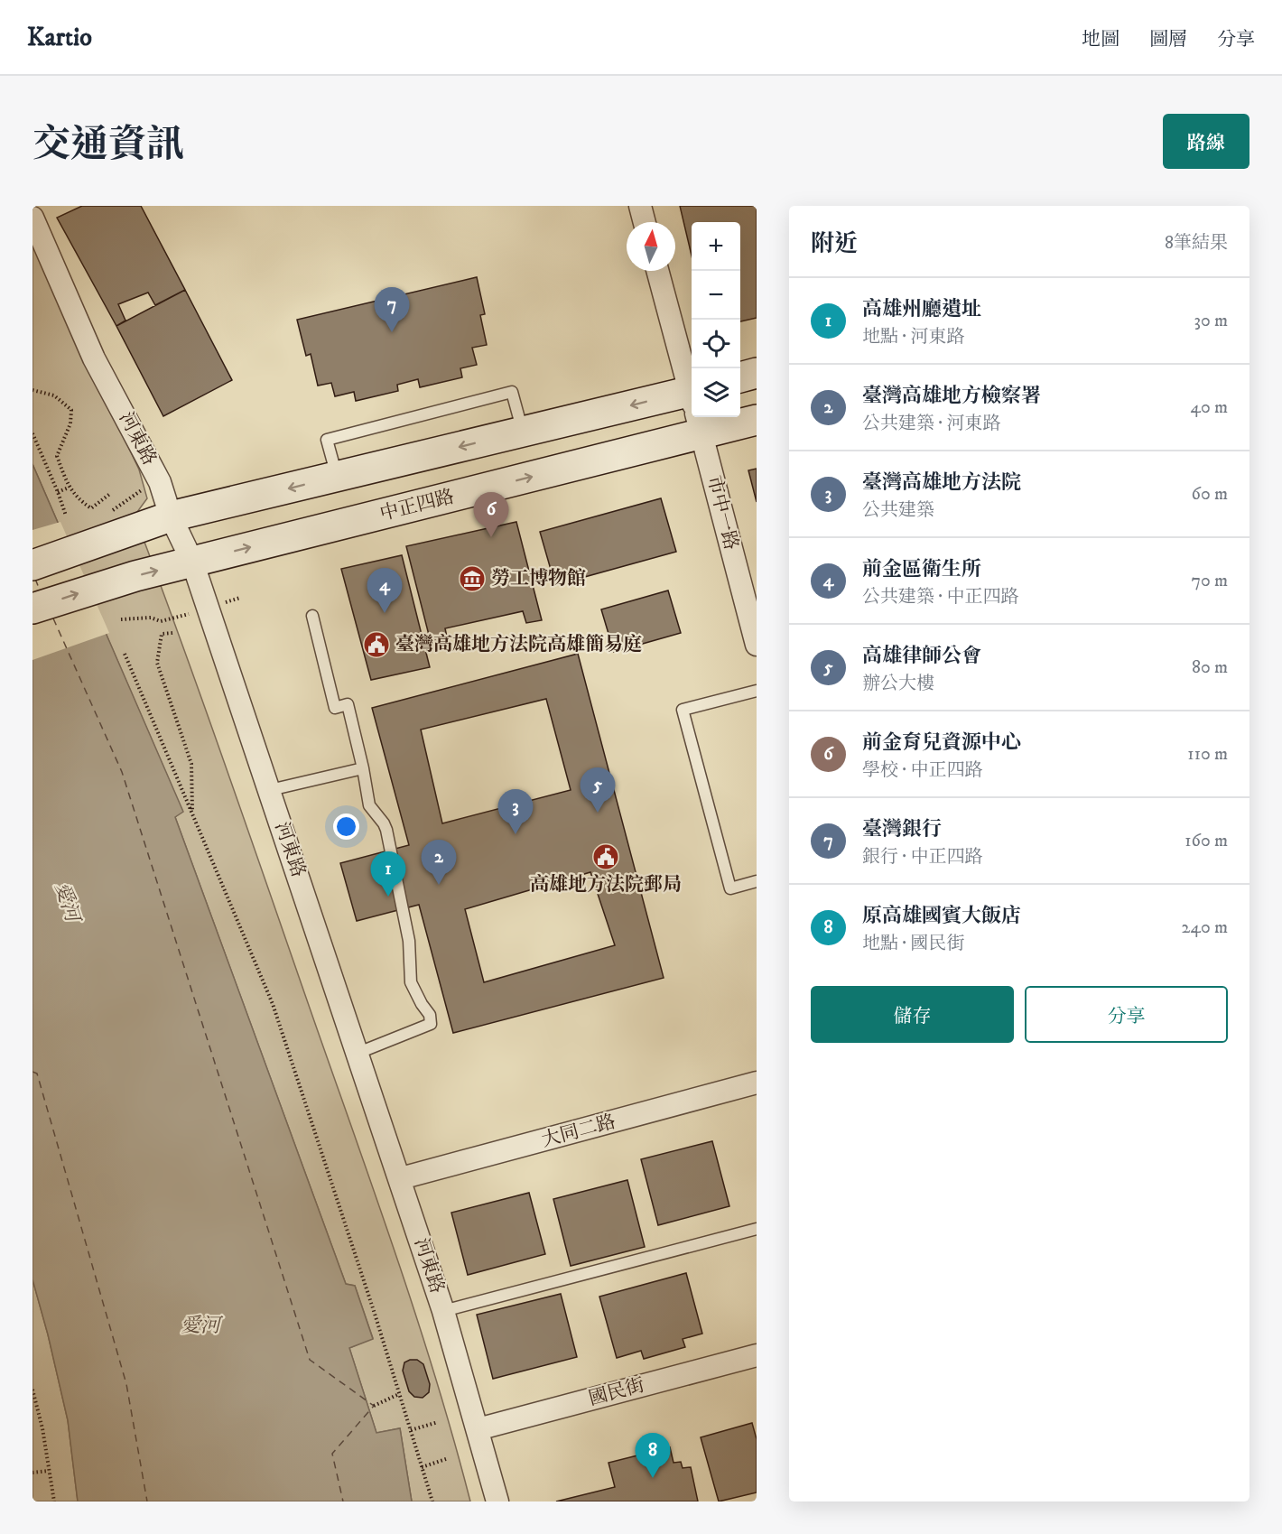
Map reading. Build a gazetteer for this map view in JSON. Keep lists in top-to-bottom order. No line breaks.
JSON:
{"streets":{"street":["河東路","中正四路","市中一路","大同二路","國民街"]},"crossings":[["河東路","中正四路"],["河東路","大同二路"],["河東路","國民街"]],"water":["愛河"],"places":{"museum":["勞工博物館"],"public building":["臺灣高雄地方法院高雄簡易庭","高雄地方法院郵局"]},"north":"top","page":{"header":"Kartio","nav":["地圖","圖層","分享"],"title":"交通資訊","buttons":["路線",["儲存","分享"]],"heading":["附近","8筆結果"],"map_buttons":["+","−"],"list":[{"mark":"1","name":"高雄州廳遺址","note":"地點 · 河東路","value":"30 m"},{"mark":"2","name":"臺灣高雄地方檢察署","note":"公共建築 · 河東路","value":"40 m"},{"mark":"3","name":"臺灣高雄地方法院","note":"公共建築","value":"60 m"},{"mark":"4","name":"前金區衛生所","note":"公共建築 · 中正四路","value":"70 m"},{"mark":"5","name":"高雄律師公會","note":"辦公大樓","value":"80 m"},{"mark":"6","name":"前金育兒資源中心","note":"學校 · 中正四路","value":"110 m"},{"mark":"7","name":"臺灣銀行","note":"銀行 · 中正四路","value":"160 m"},{"mark":"8","name":"原高雄國賓大飯店","note":"地點 · 國民街","value":"240 m"}],"pins":["7","6","4","5","3","2","1","8"]}}
